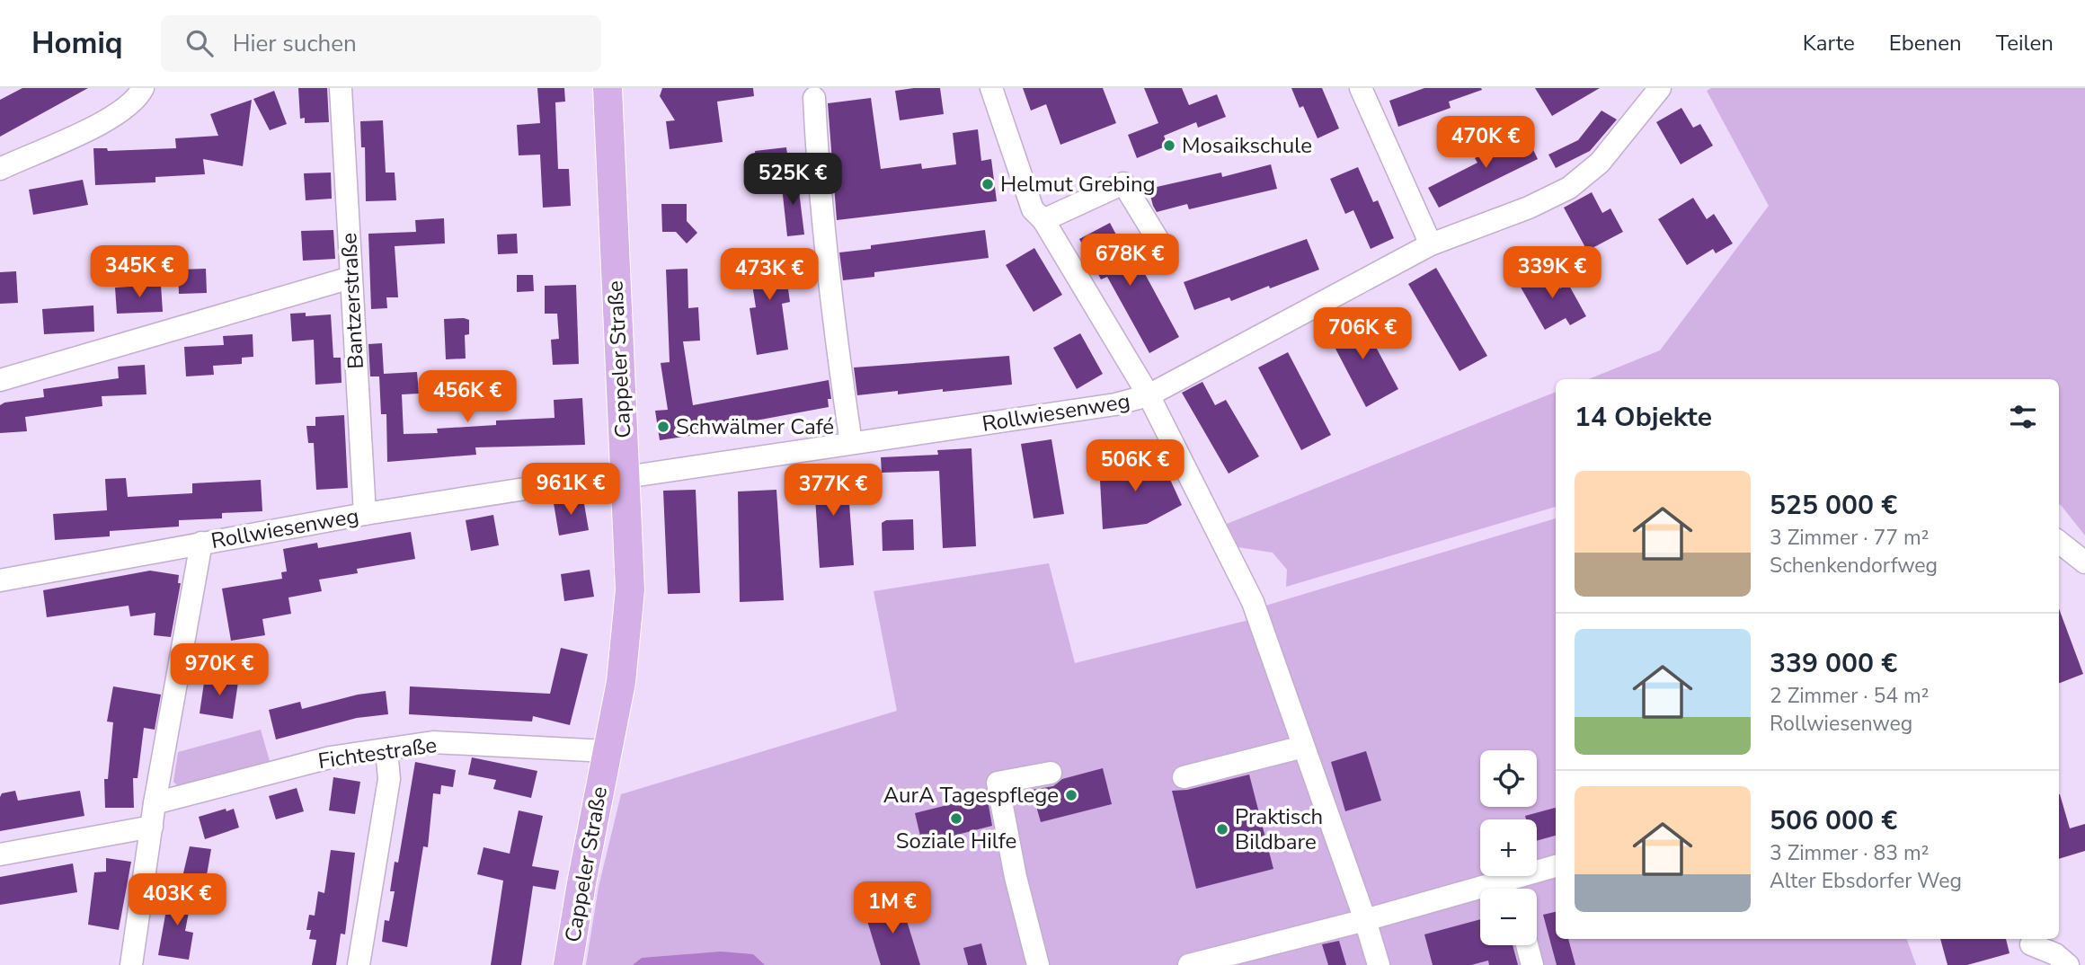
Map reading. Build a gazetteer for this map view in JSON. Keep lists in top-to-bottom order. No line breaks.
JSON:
{"streets":{"main road":["Cappeler Straße"],"street":["Bantzerstraße","Rollwiesenweg","Fichtestraße"]},"crossings":[["Bantzerstraße","Rollwiesenweg"],["Cappeler Straße","Rollwiesenweg"],["Cappeler Straße","Fichtestraße"]],"places":["Mosaikschule","Helmut Grebing","Schwälmer Café","AurA Tagespflege","Soziale Hilfe","Praktisch Bildbare"],"page":{"header":"Homiq","search":"Hier suchen","nav":["Karte","Ebenen","Teilen"],"price":["470K €","525K €","678K €","345K €","339K €","473K €","706K €","456K €","506K €","961K €","377K €","970K €","403K €","1M €"],"heading":"14 Objekte","list":[{"name":"525 000 €","note":"3 Zimmer · 77 m² · Schenkendorfweg"},{"name":"339 000 €","note":"2 Zimmer · 54 m² · Rollwiesenweg"},{"name":"506 000 €","note":"3 Zimmer · 83 m² · Alter Ebsdorfer Weg"}],"map_buttons":["+","−"]}}
